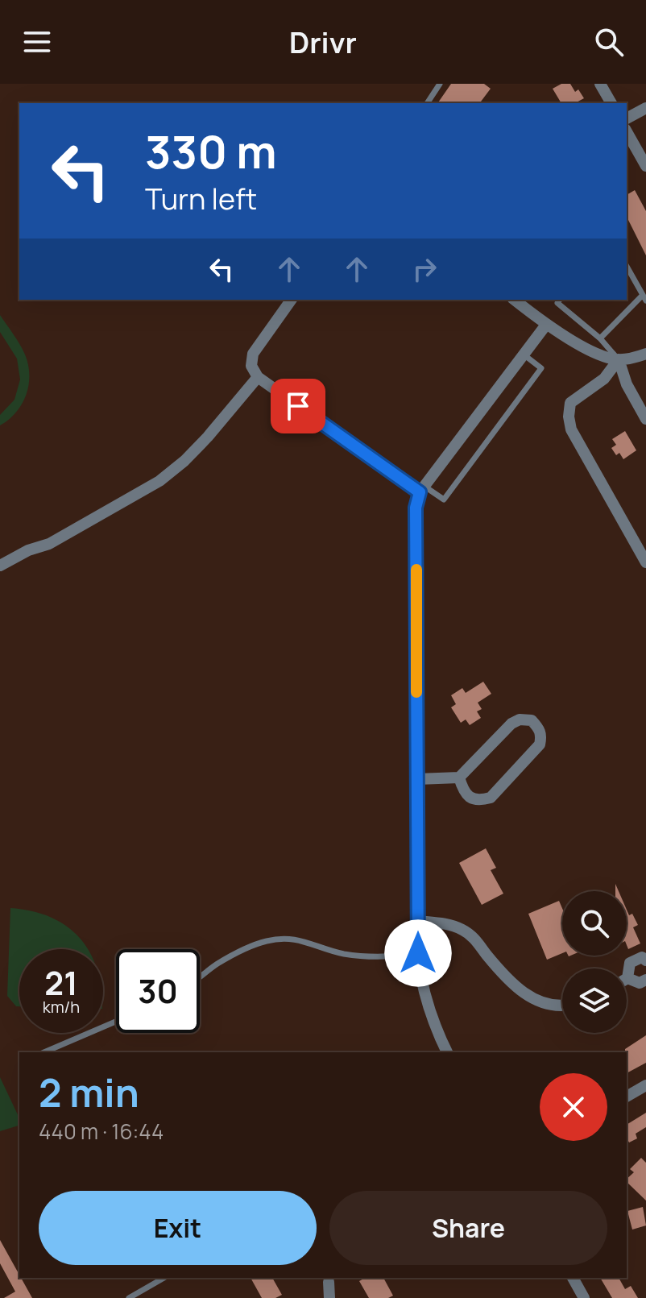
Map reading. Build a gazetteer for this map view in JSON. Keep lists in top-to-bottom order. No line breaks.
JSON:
{"page":{"header":"Drivr","turn":["330 m","Turn left"],"speed":"21 km/h","limit":"30","heading":["2 min","440 m · 16:44"],"buttons":["Exit","Share"]}}
